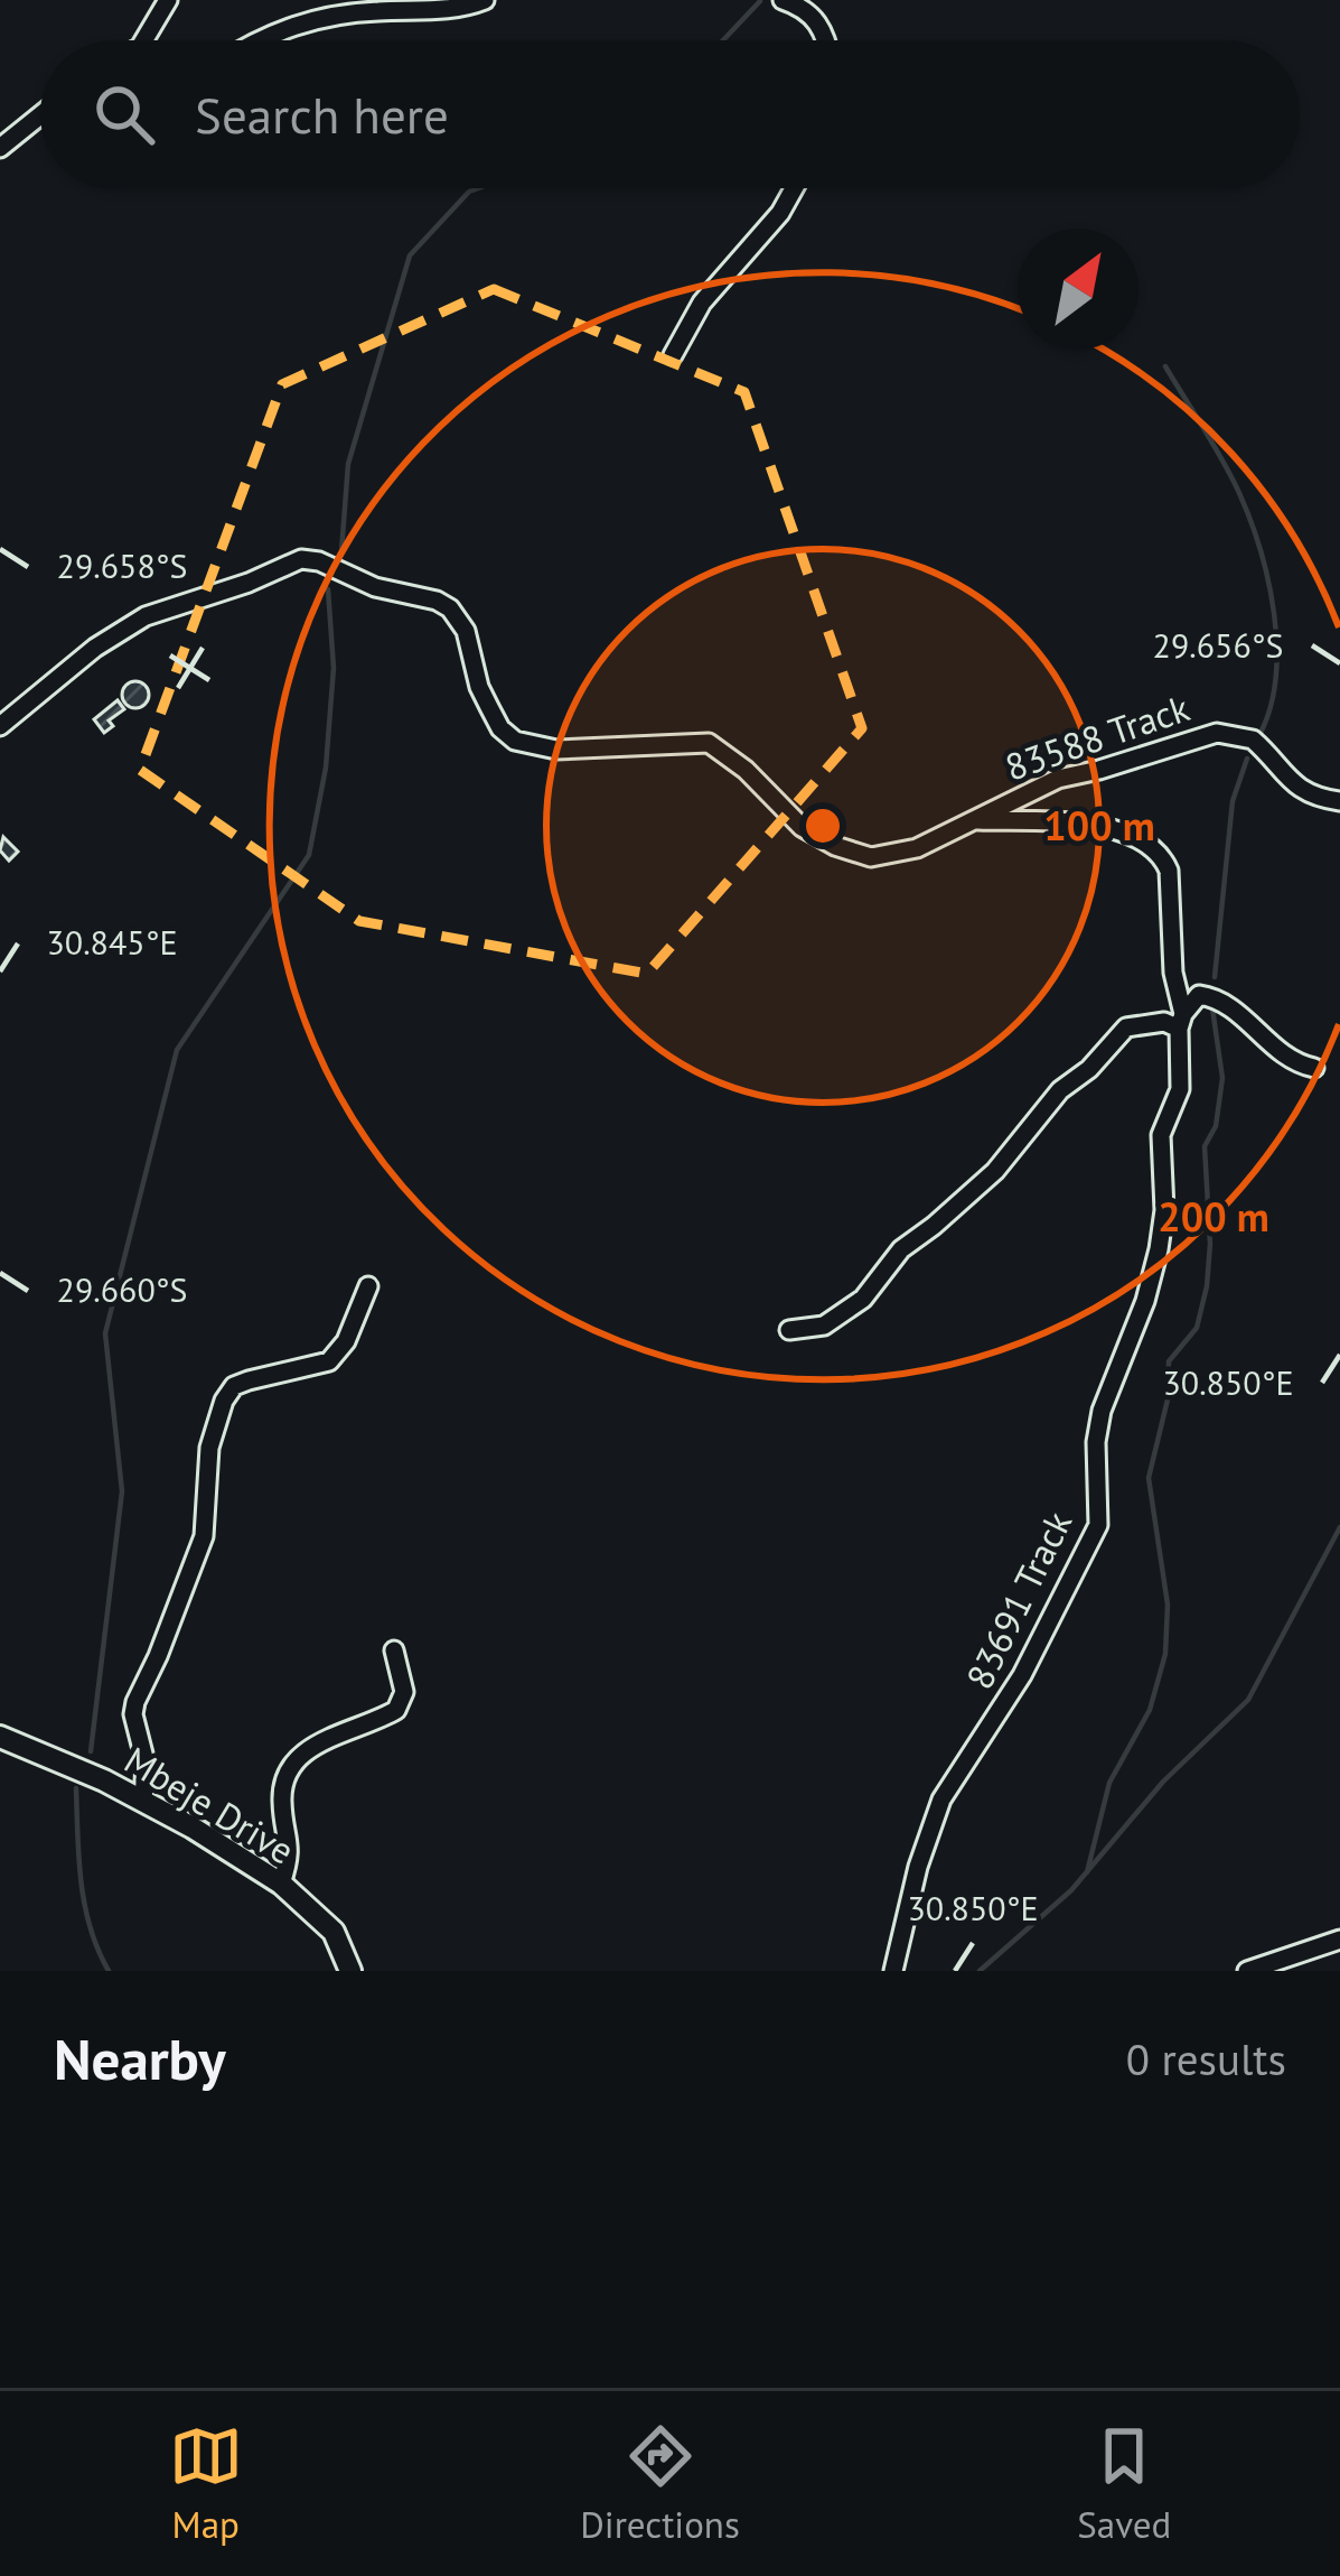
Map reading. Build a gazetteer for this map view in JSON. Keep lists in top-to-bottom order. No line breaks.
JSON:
{"streets":{"street":["83588 Track","83691 Track","Mbeje Drive"]},"crossings":[["83588 Track","83691 Track"]],"north":"top right","page":{"search":"Search here","heading":["Nearby","0 results"],"nav":["Map","Directions","Saved"]},"coordinates":["29.658°S","29.656°S","30.845°E","29.660°S","30.850°E"],"rings":["100 m","200 m"]}
